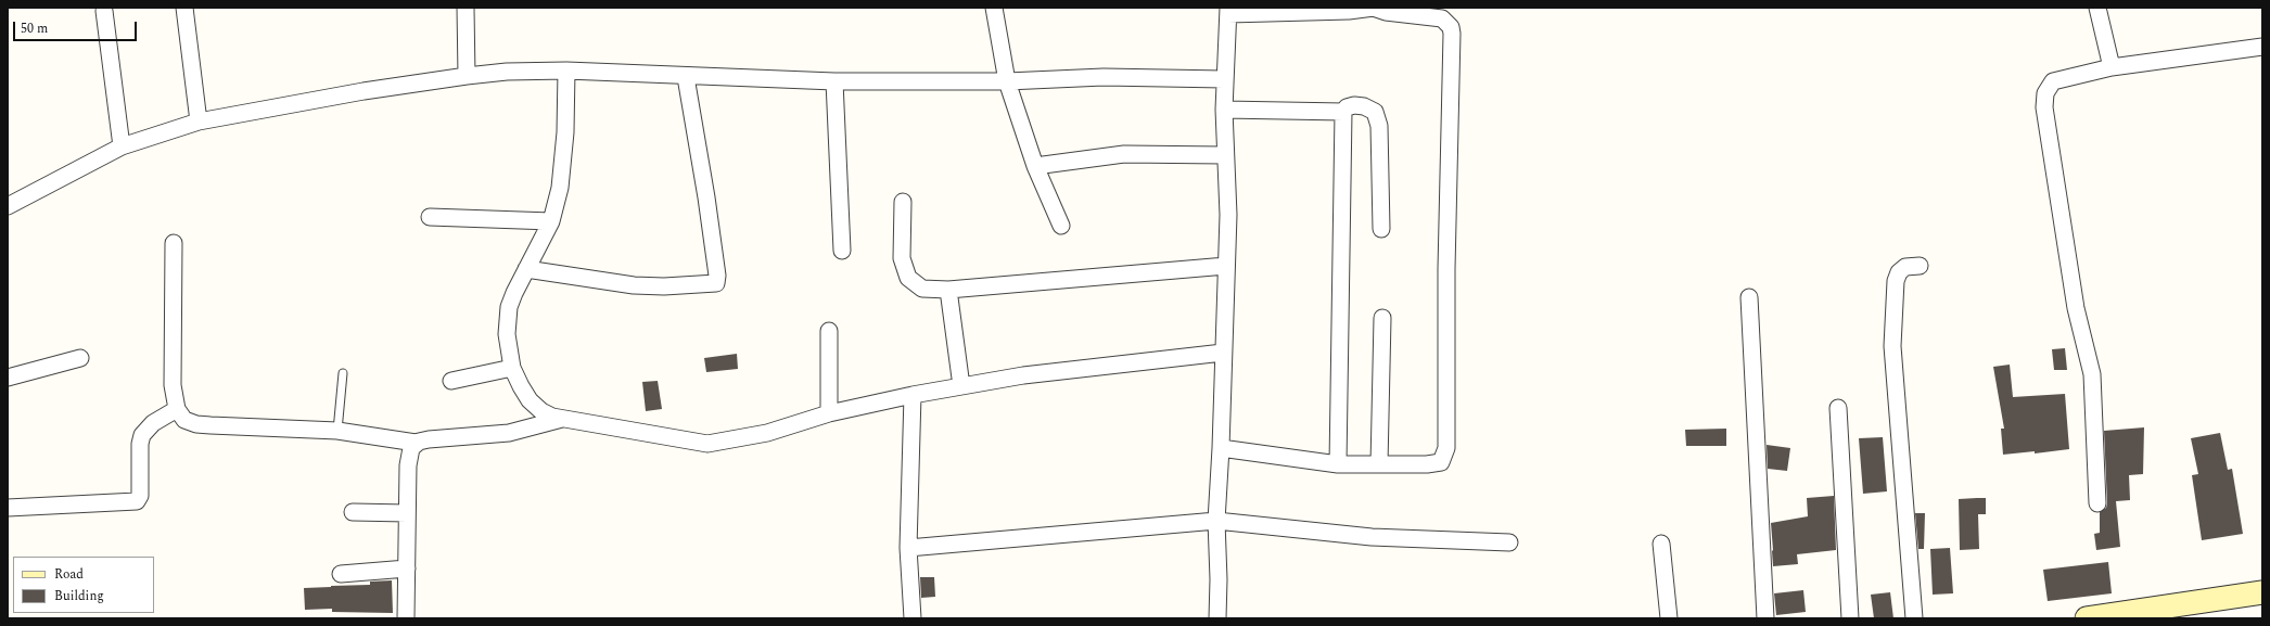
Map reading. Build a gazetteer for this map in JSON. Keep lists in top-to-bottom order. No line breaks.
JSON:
{"legend":["Road","Building"],"scale_bar":"50 m"}
